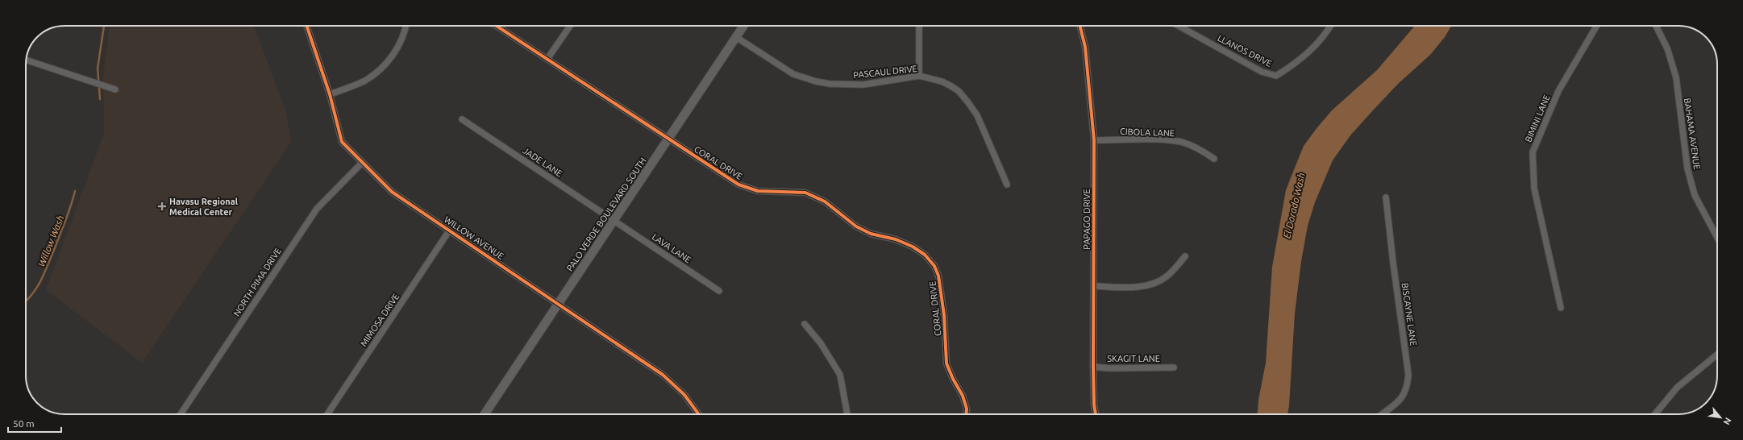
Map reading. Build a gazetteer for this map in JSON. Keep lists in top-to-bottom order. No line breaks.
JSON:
{"streets":{"main road":["PALO VERDE BOULEVARD SOUTH"],"street":["LLANOS DRIVE","PASCAUL DRIVE","BIMINI LANE","CIBOLA LANE","BAHAMA AVENUE","JADE LANE","CORAL DRIVE","PAPAGO DRIVE","WILLOW AVENUE","LAVA LANE","NORTH PIMA DRIVE","BISCAYNE LANE","MIMOSA DRIVE","SKAGIT LANE"]},"crossings":[["PASCAUL DRIVE","PALO VERDE BOULEVARD SOUTH"],["CIBOLA LANE","PAPAGO DRIVE"],["JADE LANE","PALO VERDE BOULEVARD SOUTH"],["JADE LANE","LAVA LANE"],["CORAL DRIVE","PALO VERDE BOULEVARD SOUTH"],["PALO VERDE BOULEVARD SOUTH","WILLOW AVENUE"],["PALO VERDE BOULEVARD SOUTH","LAVA LANE"],["PAPAGO DRIVE","SKAGIT LANE"],["WILLOW AVENUE","NORTH PIMA DRIVE"],["WILLOW AVENUE","MIMOSA DRIVE"]],"water":["El Dorado Wash","Willow Wash"],"places":{"health":["Havasu Regional Medical Center"]},"scale_bar":"50 m","north":"bottom right"}
